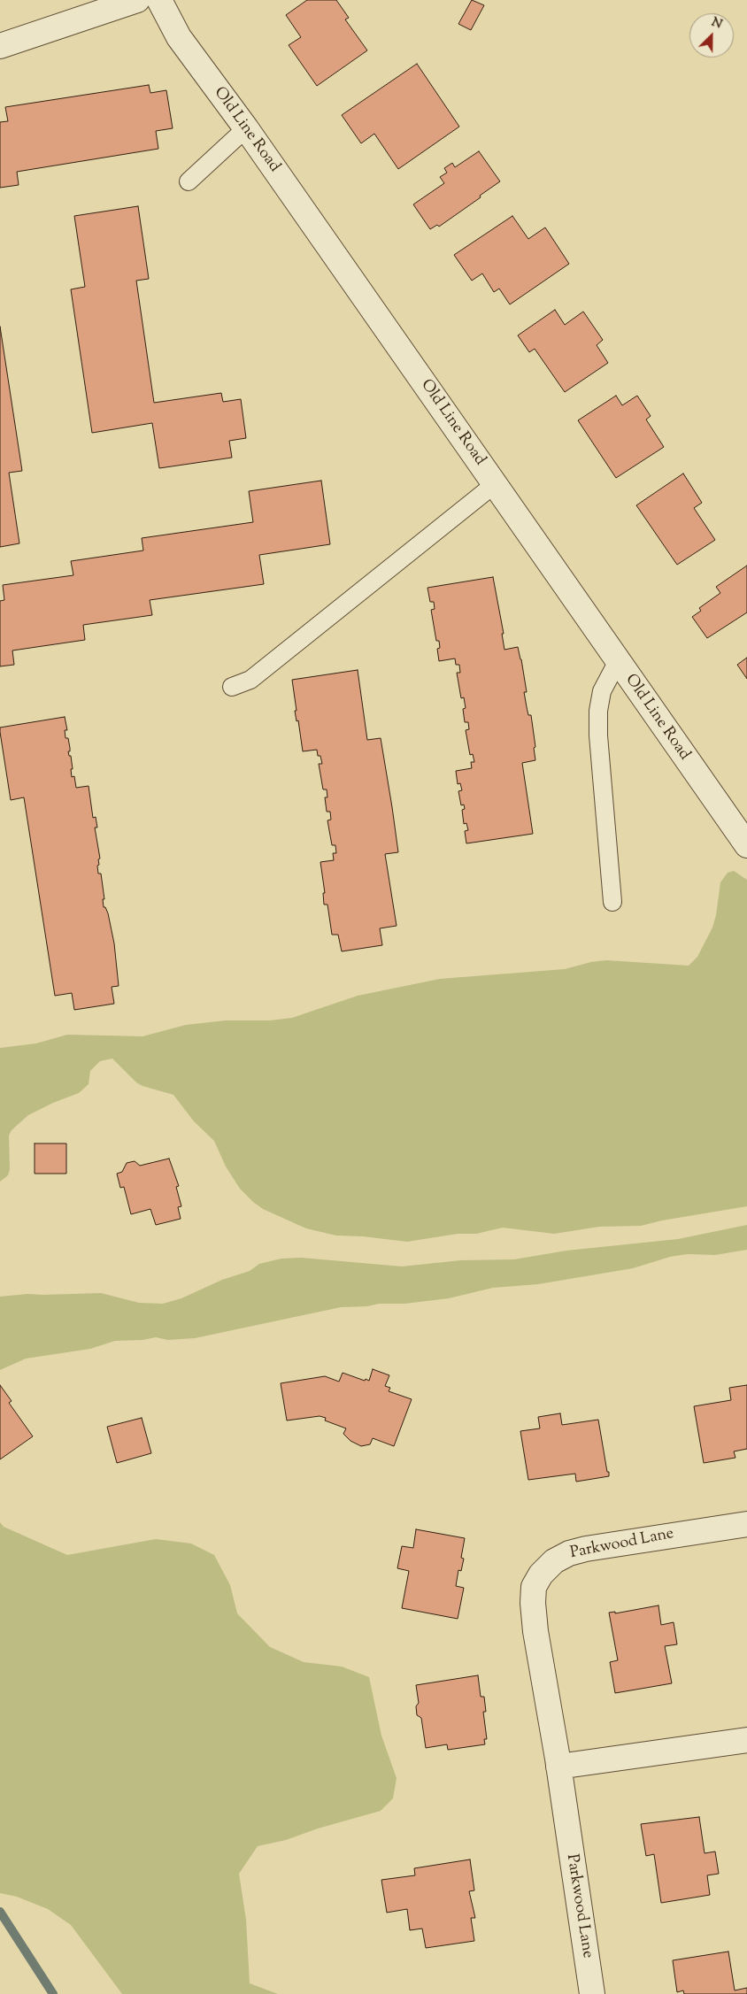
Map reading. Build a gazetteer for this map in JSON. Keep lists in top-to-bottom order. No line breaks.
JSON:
{"streets":{"street":["Old Line Road","Parkwood Lane"]},"north":"top right"}
